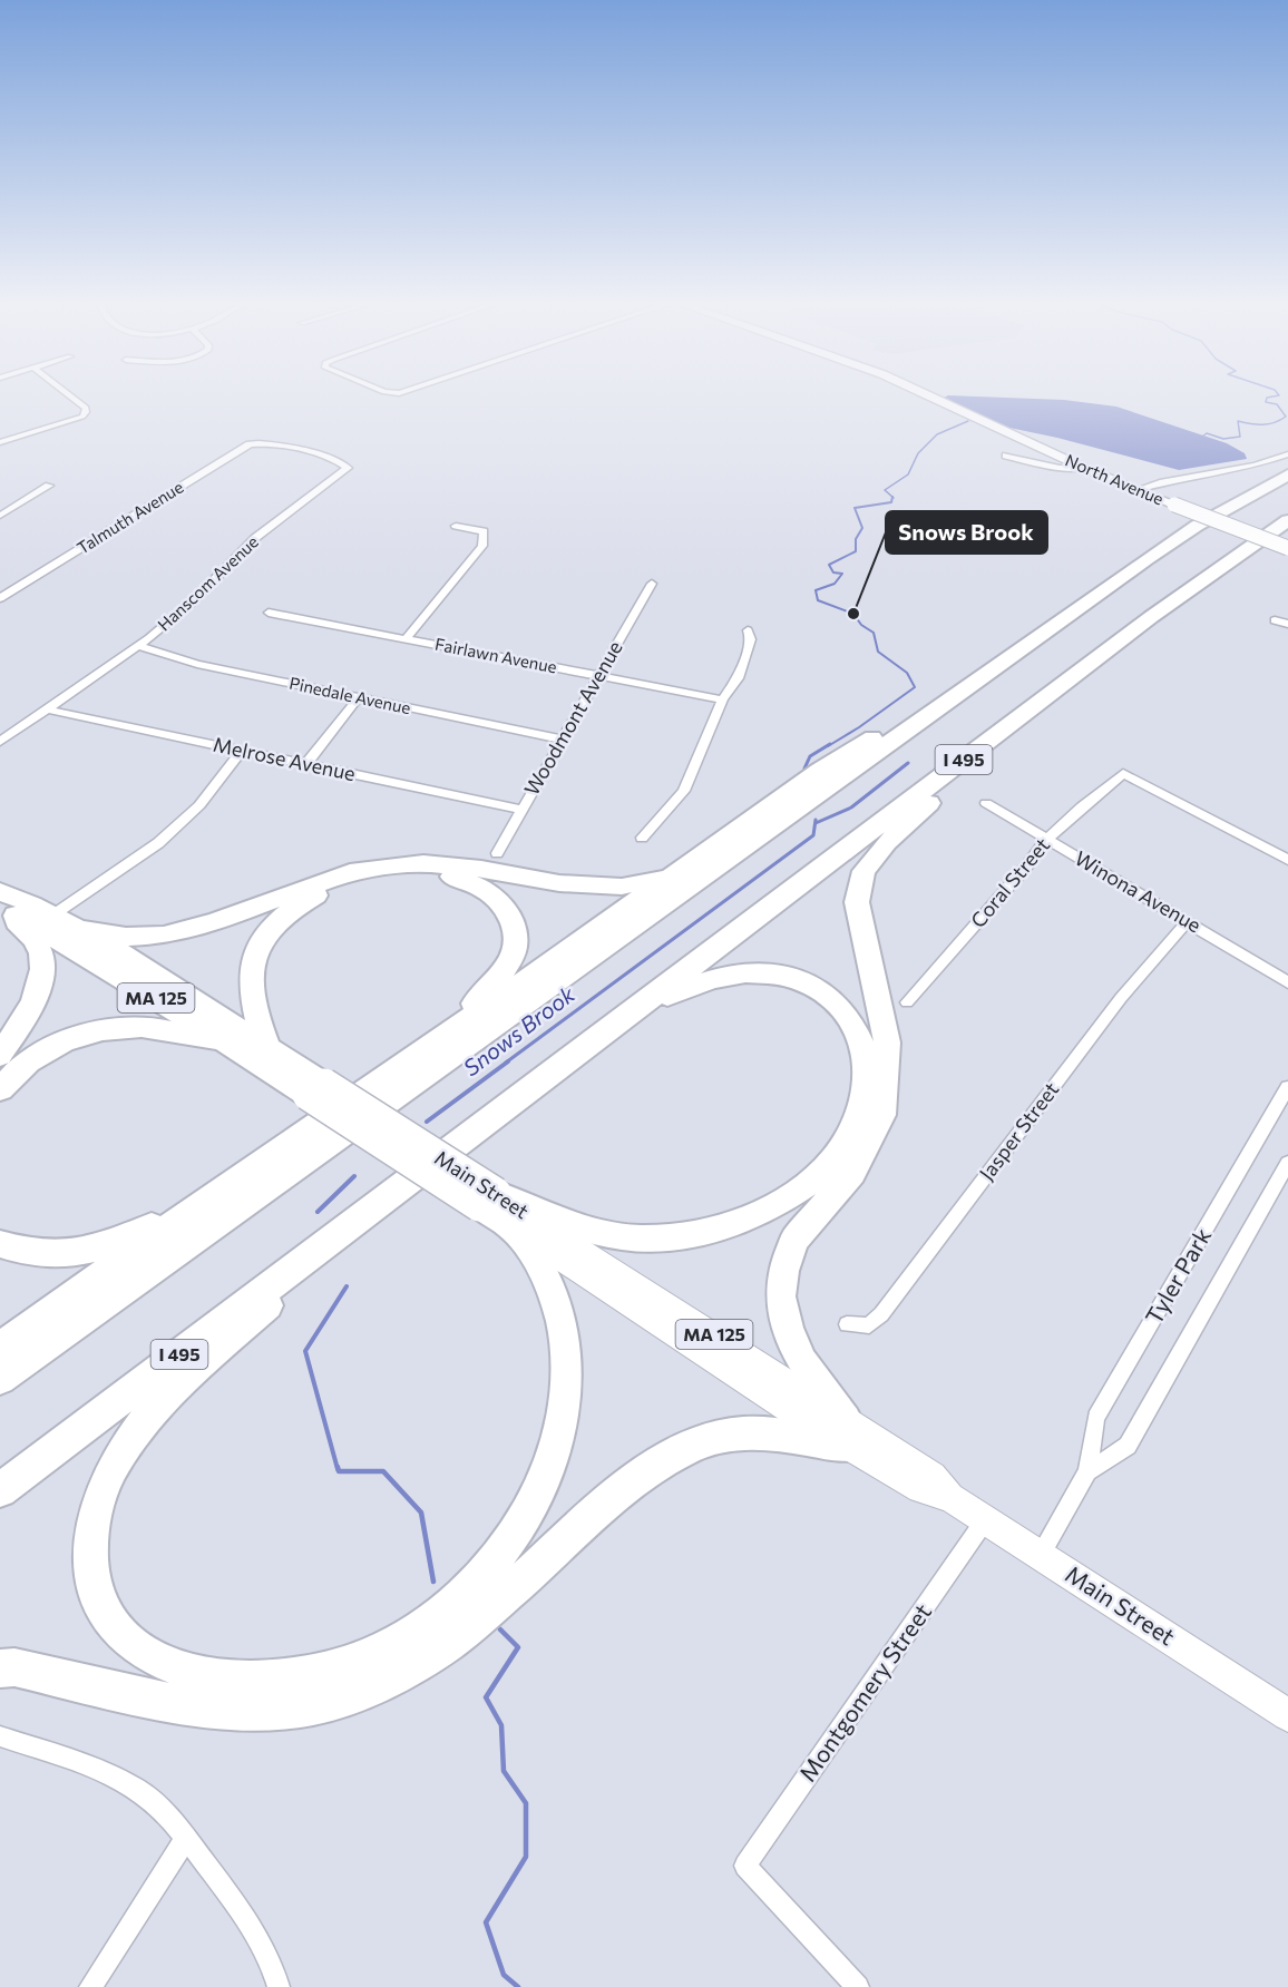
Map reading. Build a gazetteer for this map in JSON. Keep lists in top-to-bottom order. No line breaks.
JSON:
{"streets":{"highway":["I 495","MA 125","Main Street"],"main road":["North Avenue"],"street":["Talmuth Avenue","Hanscom Avenue","Fairlawn Avenue","Pinedale Avenue","Woodmont Avenue","Melrose Avenue","Coral Street","Winona Avenue","Jasper Street","Tyler Park","Montgomery Street"]},"crossings":[["Talmuth Avenue","Hanscom Avenue"],["Hanscom Avenue","Pinedale Avenue"],["Hanscom Avenue","Melrose Avenue"],["Fairlawn Avenue","Woodmont Avenue"],["Pinedale Avenue","Woodmont Avenue"],["Woodmont Avenue","Melrose Avenue"],["Coral Street","Winona Avenue"],["Winona Avenue","Jasper Street"],["Main Street","Tyler Park"],["Main Street","Montgomery Street"]],"water":["Snows Brook"],"places":["Snows Brook"]}
